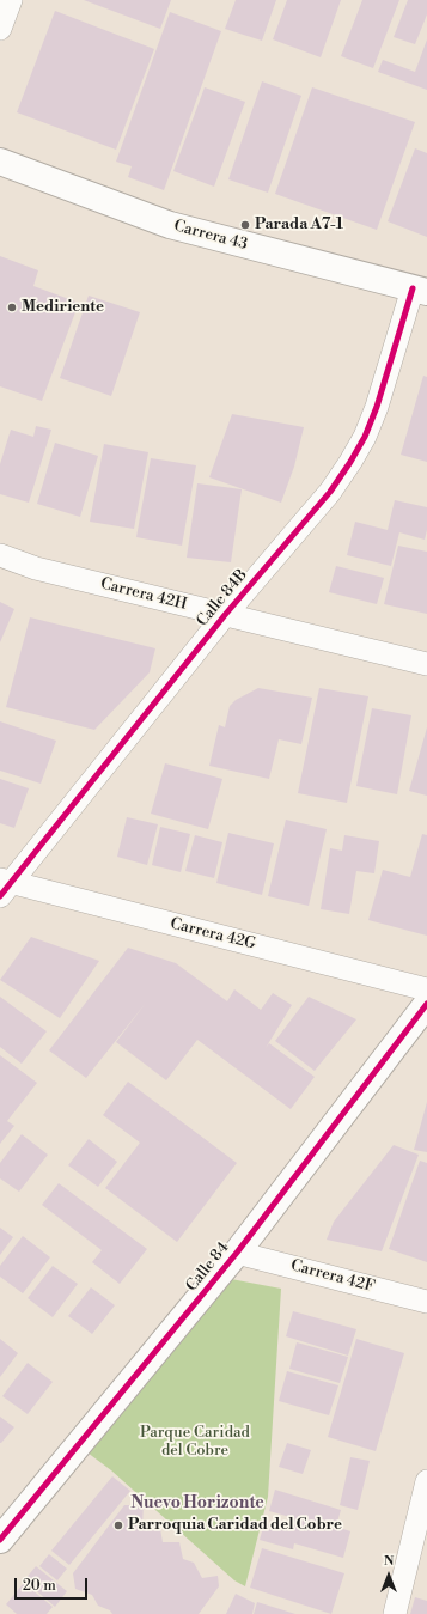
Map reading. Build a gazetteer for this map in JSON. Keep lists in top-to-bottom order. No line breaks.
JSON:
{"streets":{"street":["Carrera 43","Carrera 42H","Calle 84B","Carrera 42G","Calle 84","Carrera 42F"]},"crossings":[["Carrera 43","Calle 84B"],["Carrera 42H","Calle 84B"],["Calle 84B","Carrera 42G"],["Calle 84","Carrera 42F"]],"districts":["Nuevo Horizonte"],"parks":["Parque Caridad del Cobre"],"places":["Parada A7-1","Mediriente","Parroquia Caridad del Cobre"],"scale_bar":"20 m","north":"top"}
